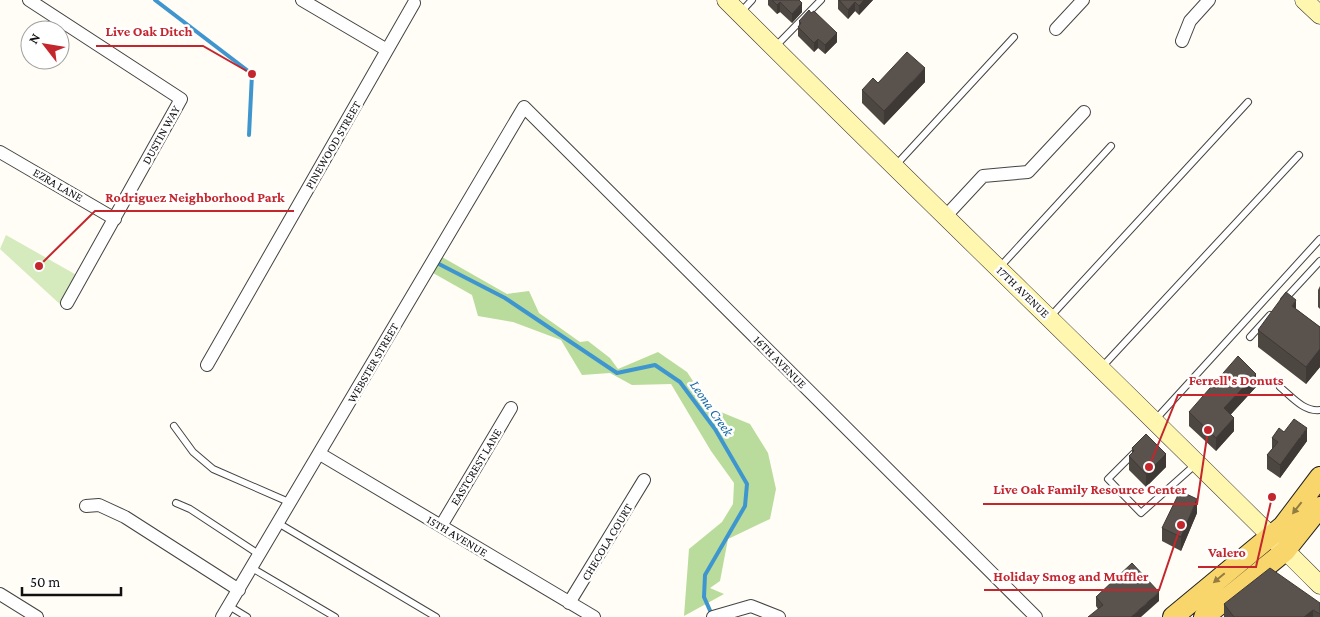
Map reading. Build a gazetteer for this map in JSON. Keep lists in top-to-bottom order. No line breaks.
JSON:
{"streets":{"main road":["17TH AVENUE"],"street":["DUSTIN WAY","PINEWOOD STREET","EZRA LANE","16TH AVENUE","WEBSTER STREET","EASTCREST LANE","15TH AVENUE","CHECOLA COURT"]},"crossings":[["DUSTIN WAY","EZRA LANE"],["16TH AVENUE","WEBSTER STREET"],["WEBSTER STREET","15TH AVENUE"],["EASTCREST LANE","15TH AVENUE"],["15TH AVENUE","CHECOLA COURT"]],"water":["Leona Creek"],"places":["Live Oak Ditch","Rodriguez Neighborhood Park","Live Oak Family Resource Center","Ferrell's Donuts","Valero","Holiday Smog and Muffler"],"scale_bar":"50 m","north":"top left"}
